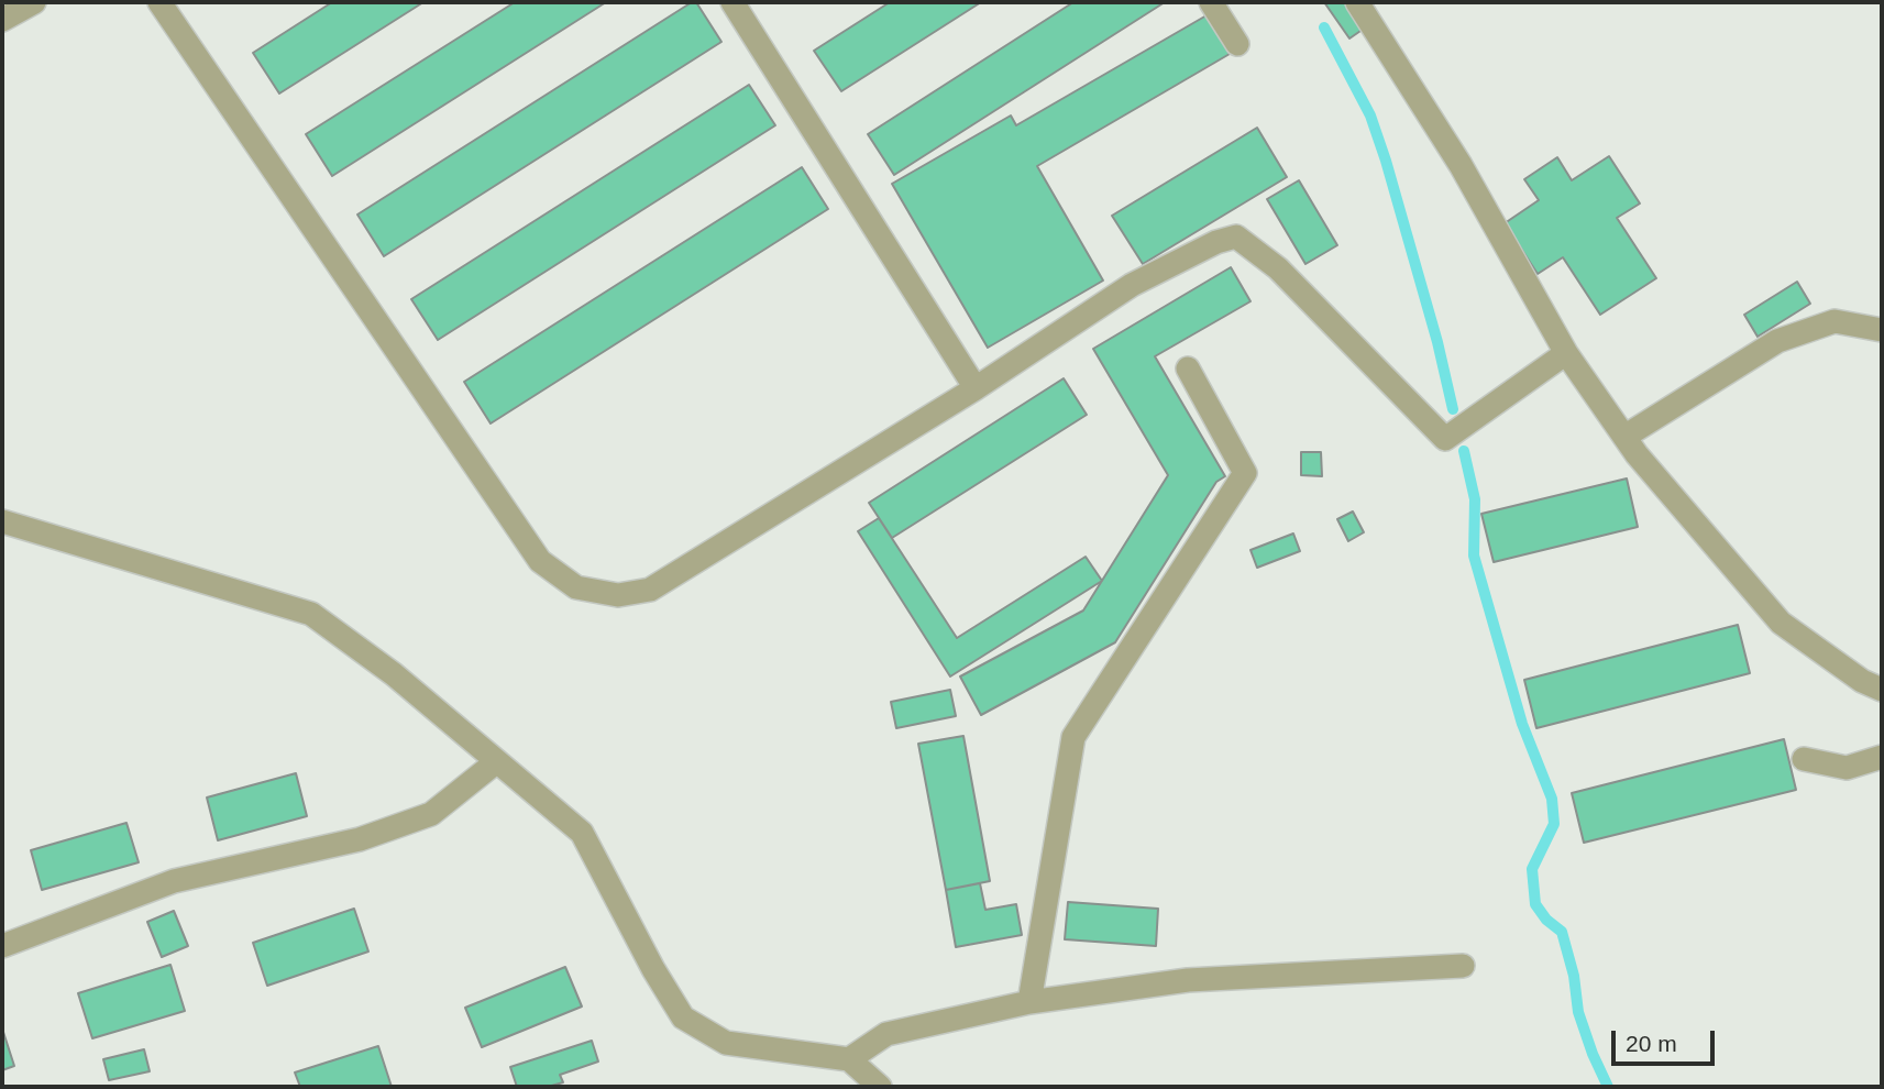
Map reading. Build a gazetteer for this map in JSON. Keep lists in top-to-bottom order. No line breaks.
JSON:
{"scale_bar":"20 m"}
